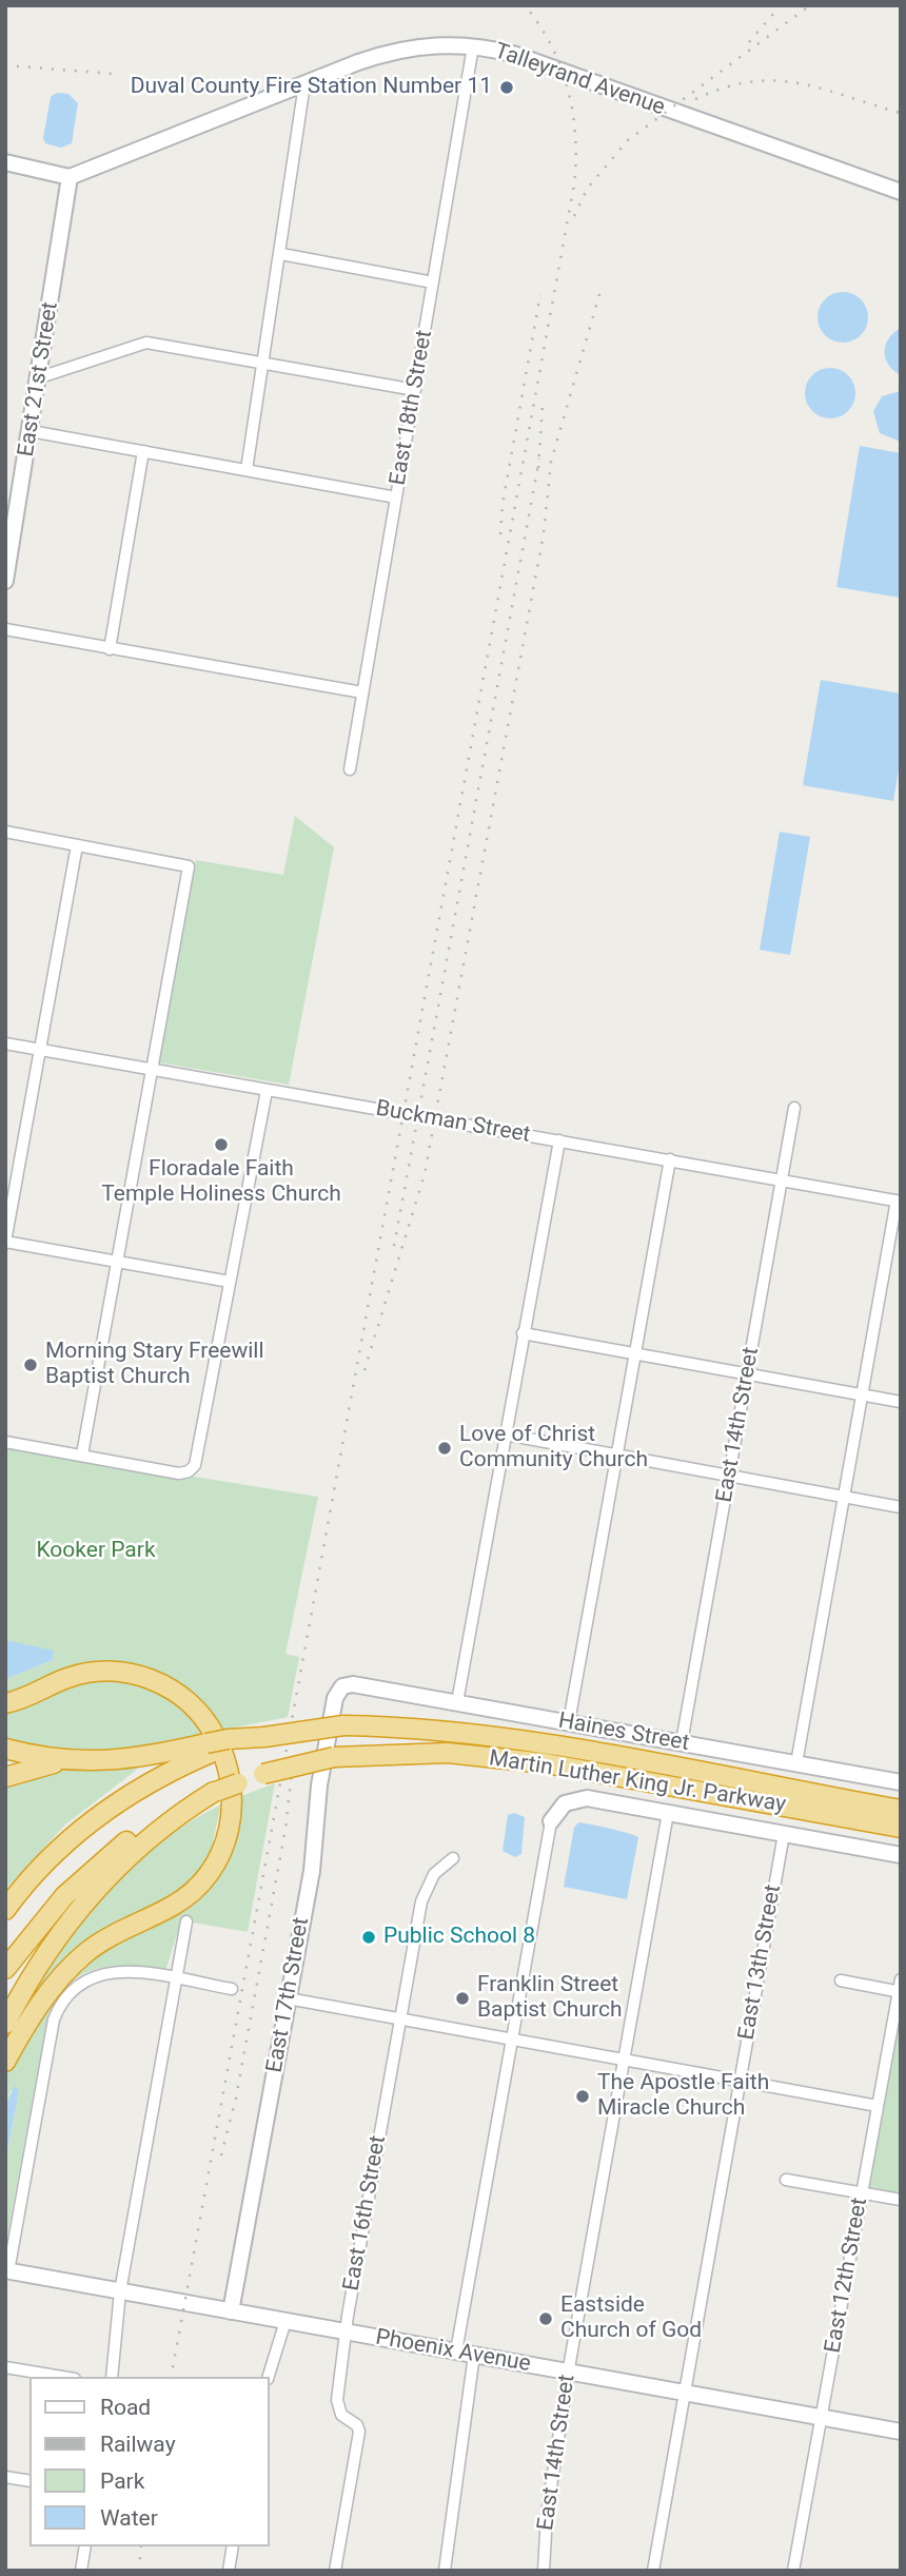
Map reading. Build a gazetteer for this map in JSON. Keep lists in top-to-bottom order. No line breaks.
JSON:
{"streets":{"highway":["Martin Luther King Jr. Parkway"],"street":["Talleyrand Avenue","East 21st Street","East 18th Street","Buckman Street","East 14th Street","Haines Street","East 13th Street","East 17th Street","East 16th Street","East 12th Street","Phoenix Avenue"]},"crossings":[["Talleyrand Avenue","East 21st Street"],["Talleyrand Avenue","East 18th Street"],["Buckman Street","East 14th Street"],["East 14th Street","Haines Street"],["East 14th Street","Phoenix Avenue"],["Haines Street","East 17th Street"],["East 13th Street","Phoenix Avenue"],["East 17th Street","Phoenix Avenue"],["East 16th Street","Phoenix Avenue"],["East 12th Street","Phoenix Avenue"]],"parks":["Kooker Park"],"places":["Duval County Fire Station Number 11","Floradale Faith Temple Holiness Church","Morning Stary Freewill Baptist Church","Love of Christ Community Church","Public School 8","Franklin Street Baptist Church","The Apostle Faith Miracle Church","Eastside Church of God"],"legend":["Road","Railway","Park","Water"]}
